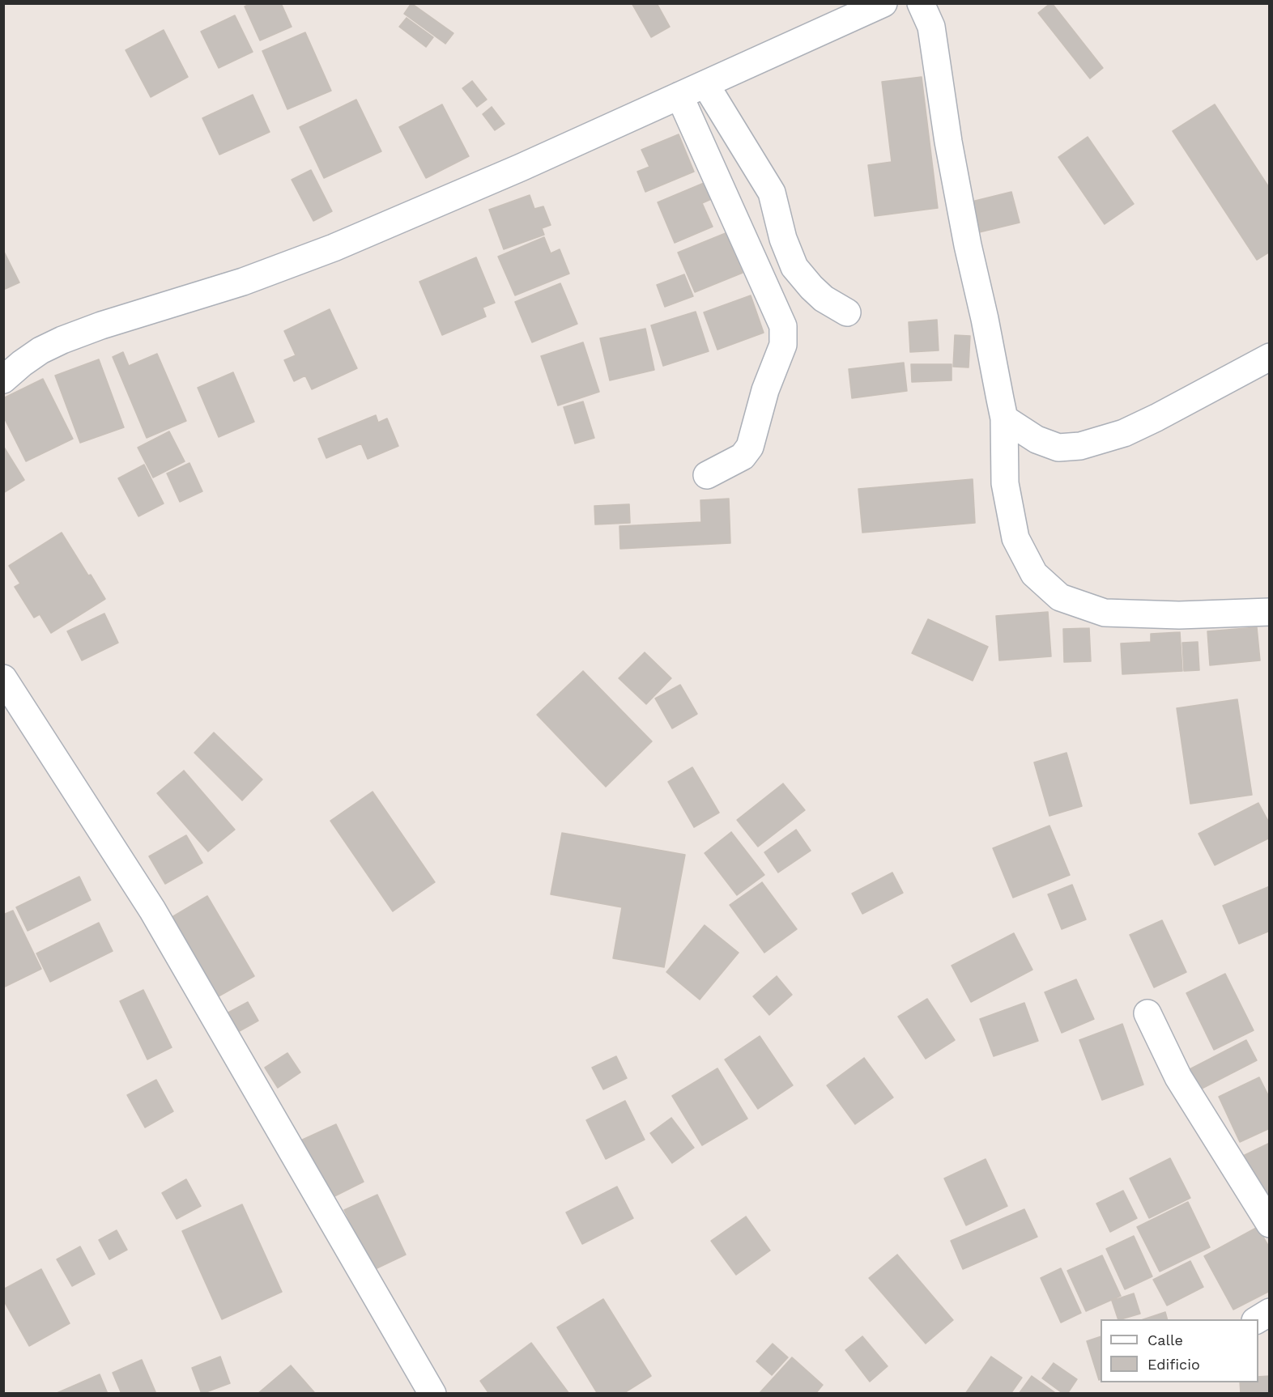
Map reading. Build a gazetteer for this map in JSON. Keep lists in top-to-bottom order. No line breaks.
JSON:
{"legend":["Calle","Edificio"]}
